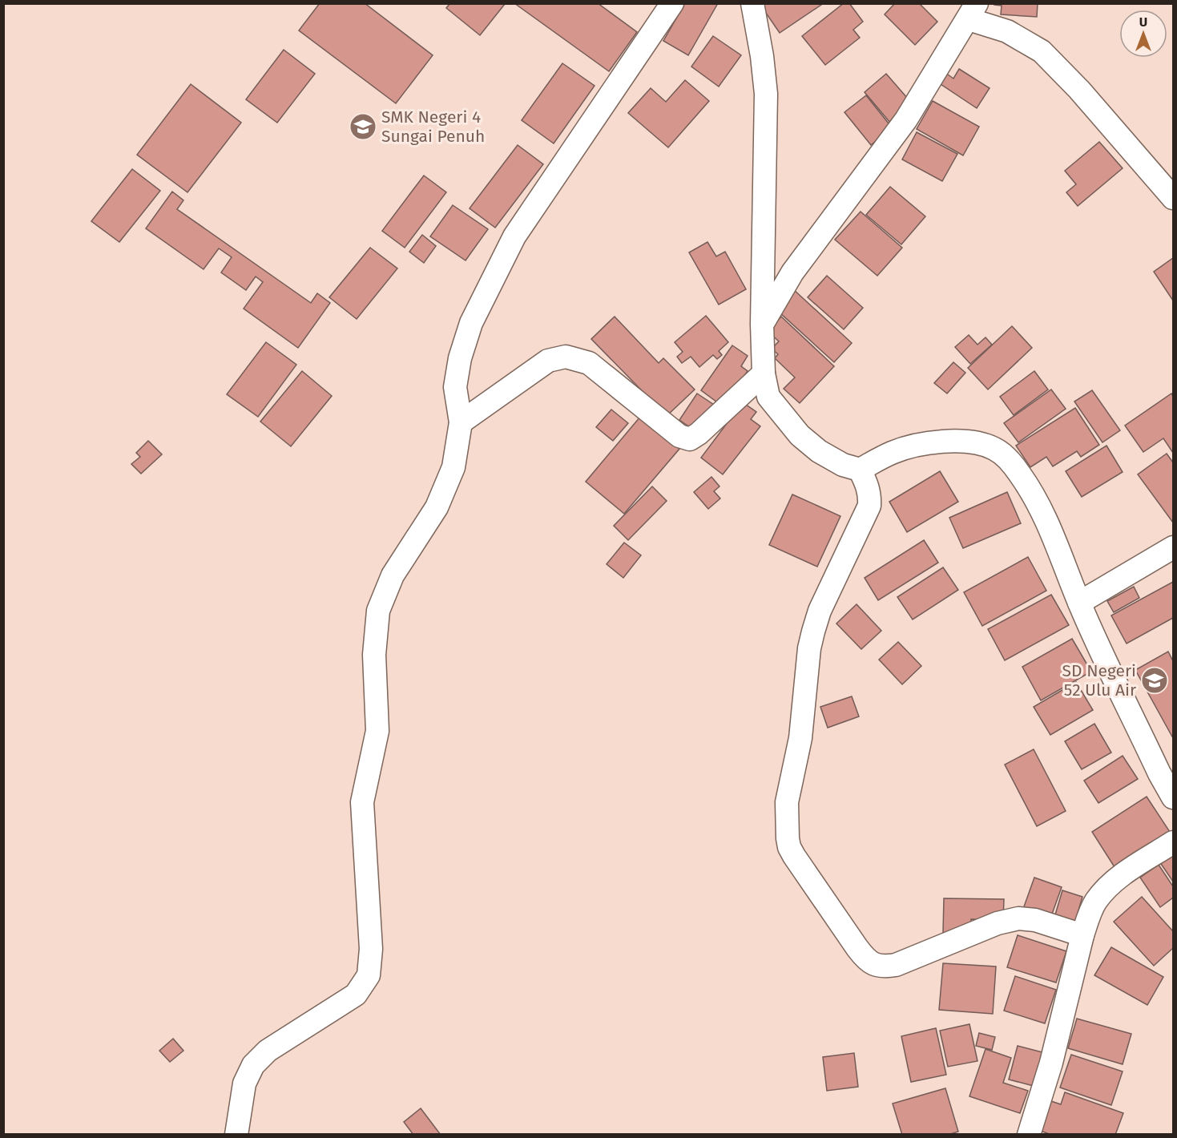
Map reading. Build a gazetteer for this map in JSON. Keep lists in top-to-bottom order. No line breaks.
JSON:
{"places":{"school or university":["SMK Negeri 4 Sungai Penuh","SD Negeri 52 Ulu Air"]},"north":"top"}
